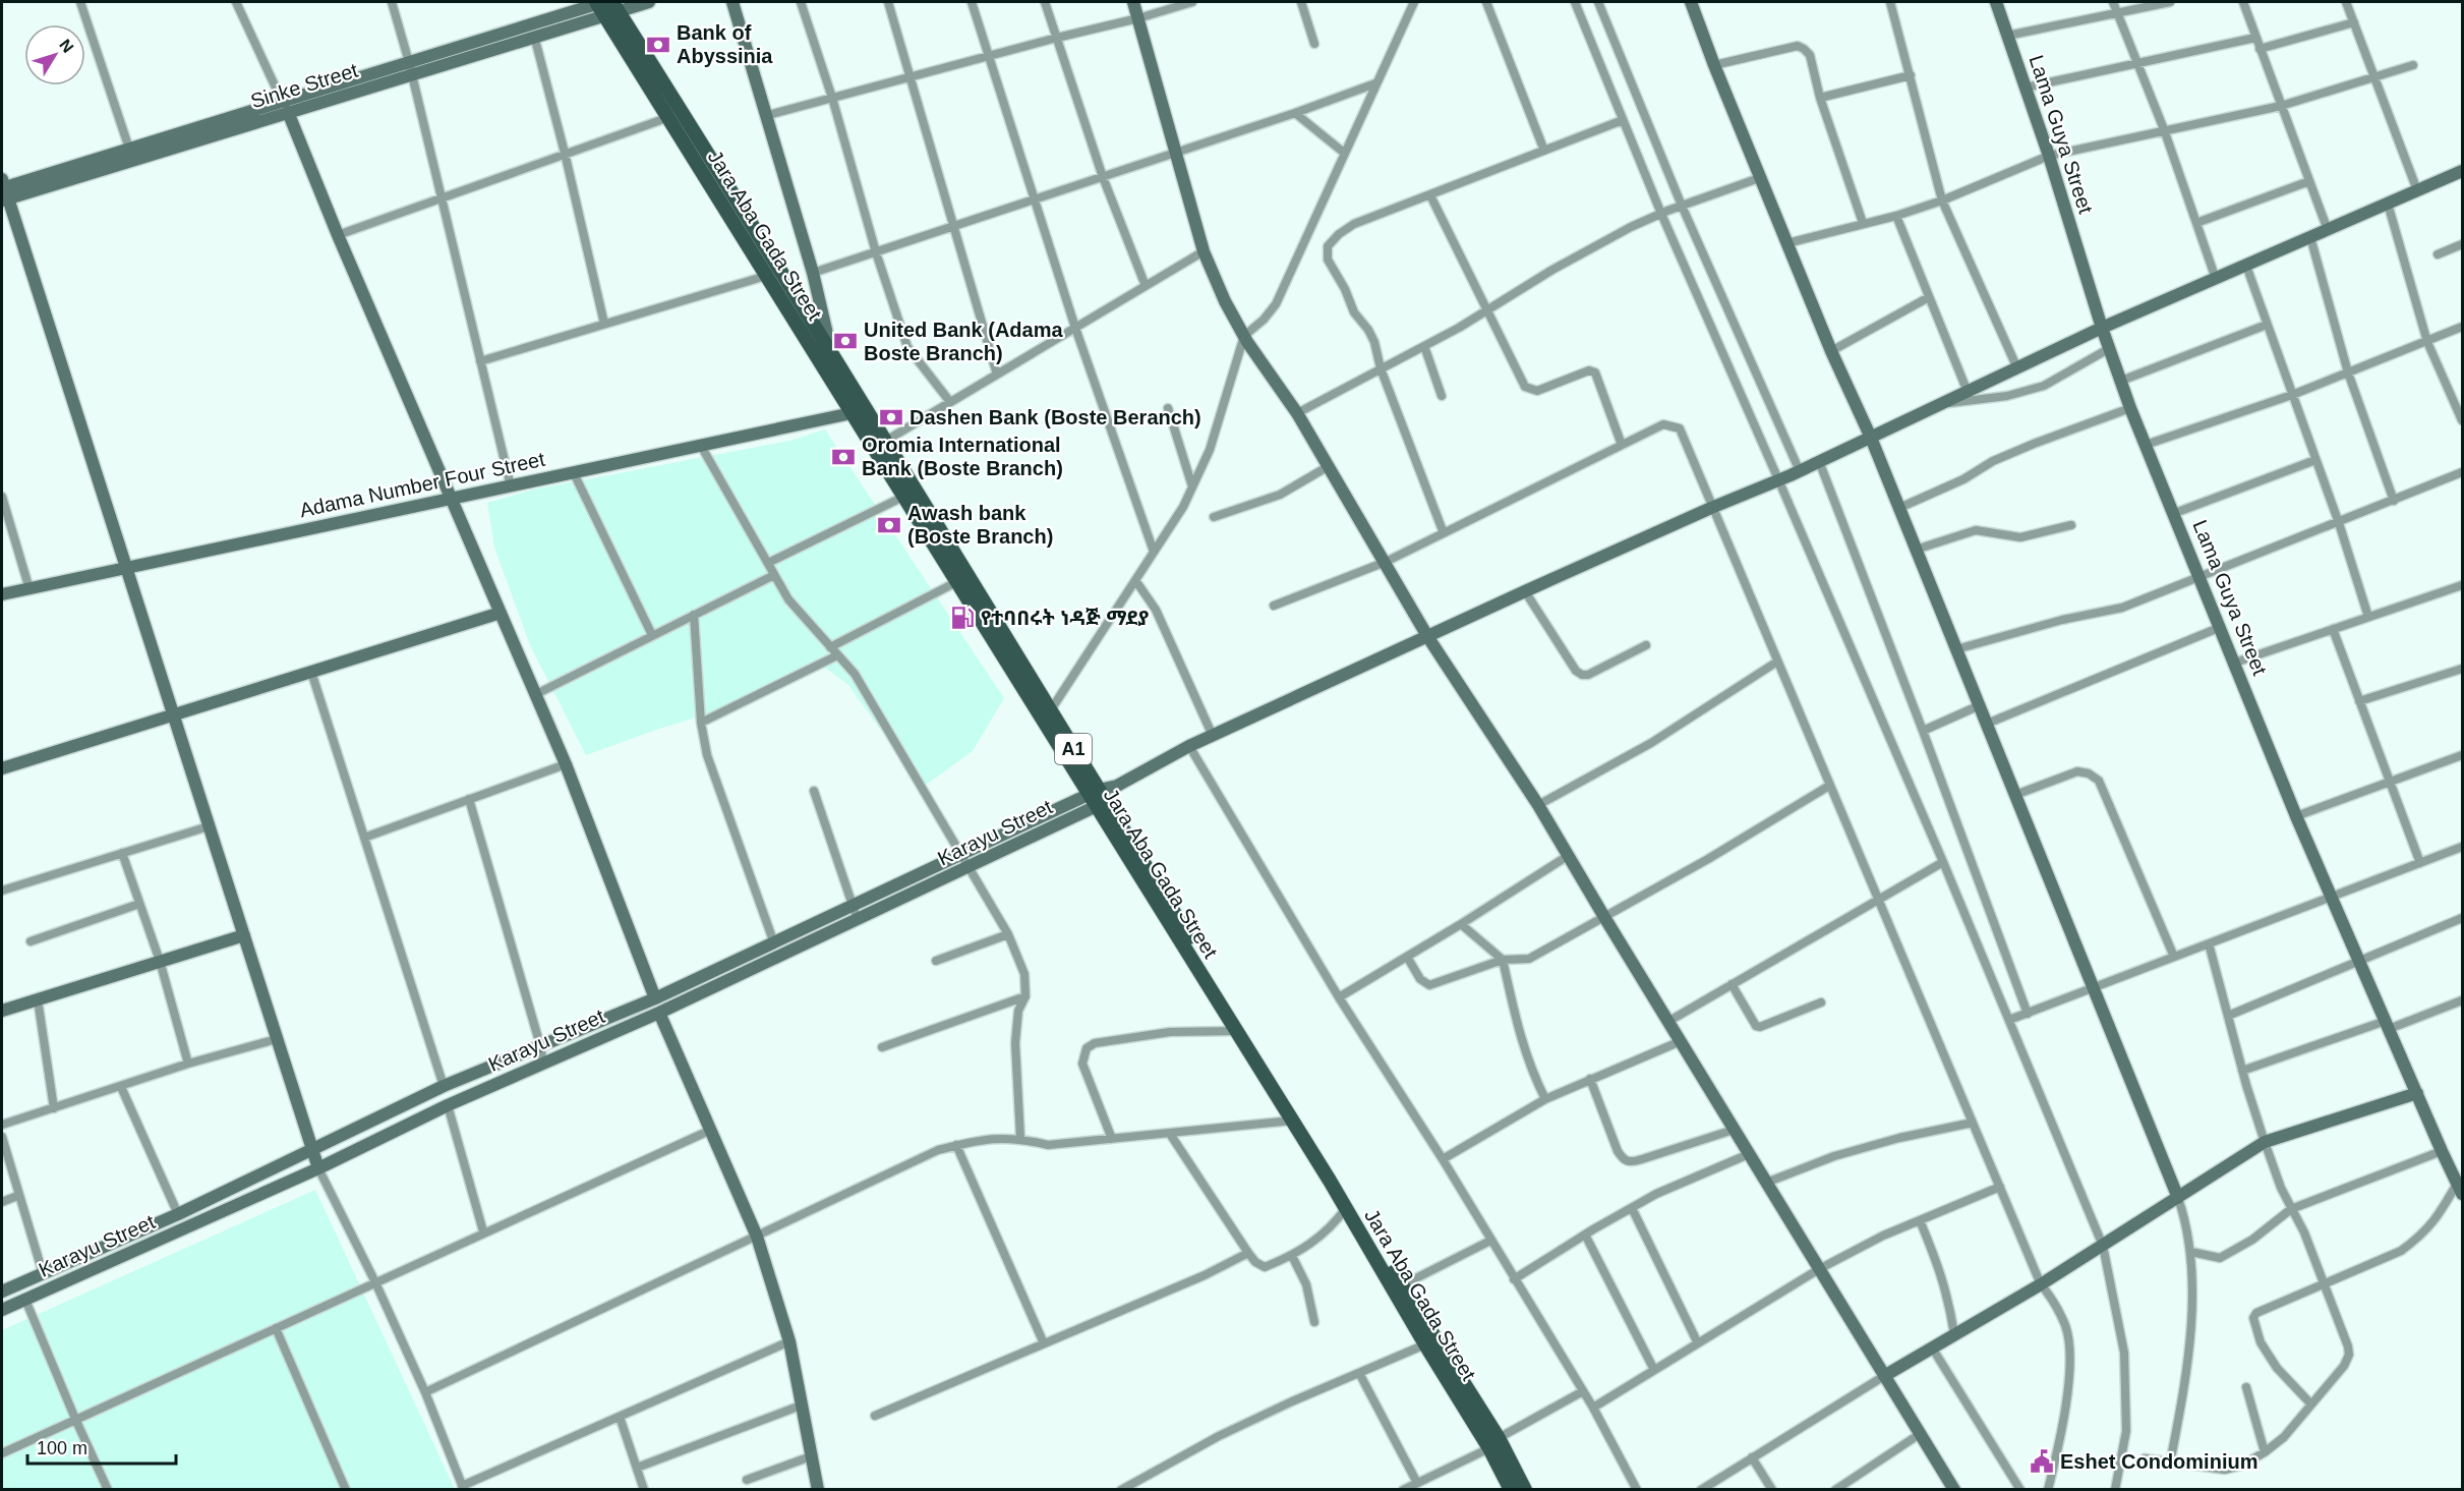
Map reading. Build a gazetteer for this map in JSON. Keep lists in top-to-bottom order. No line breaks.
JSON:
{"streets":{"main road":["Jara Aba Gada Street","A1"],"street":["Sinke Street","Lama Guya Street","Adama Number Four Street","Karayu Street"]},"crossings":[["Sinke Street","Jara Aba Gada Street"],["Jara Aba Gada Street","Adama Number Four Street"],["Jara Aba Gada Street","Karayu Street"]],"places":{"bank":["Bank of Abyssinia","United Bank (Adama Boste Branch)","Dashen Bank (Boste Beranch)","Oromia International Bank (Boste Branch)","Awash bank (Boste Branch)"],"fuel station":["የተባበሩት ነዳጅ ማደያ"],"public building":["Eshet Condominium"]},"scale_bar":"100 m","north":"top right"}
